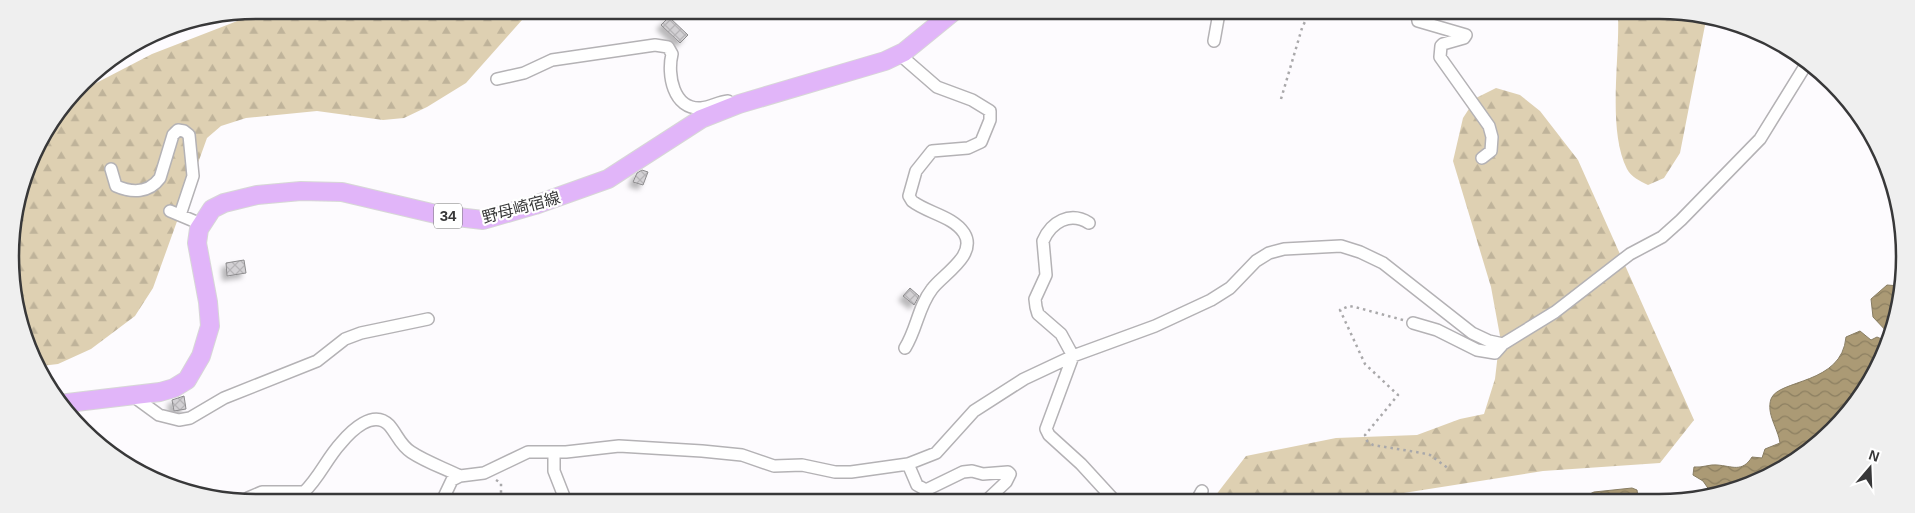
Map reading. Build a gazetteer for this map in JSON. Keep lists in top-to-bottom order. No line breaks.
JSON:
{"streets":{"main road":["野母崎宿線","34"]},"north":"top"}
